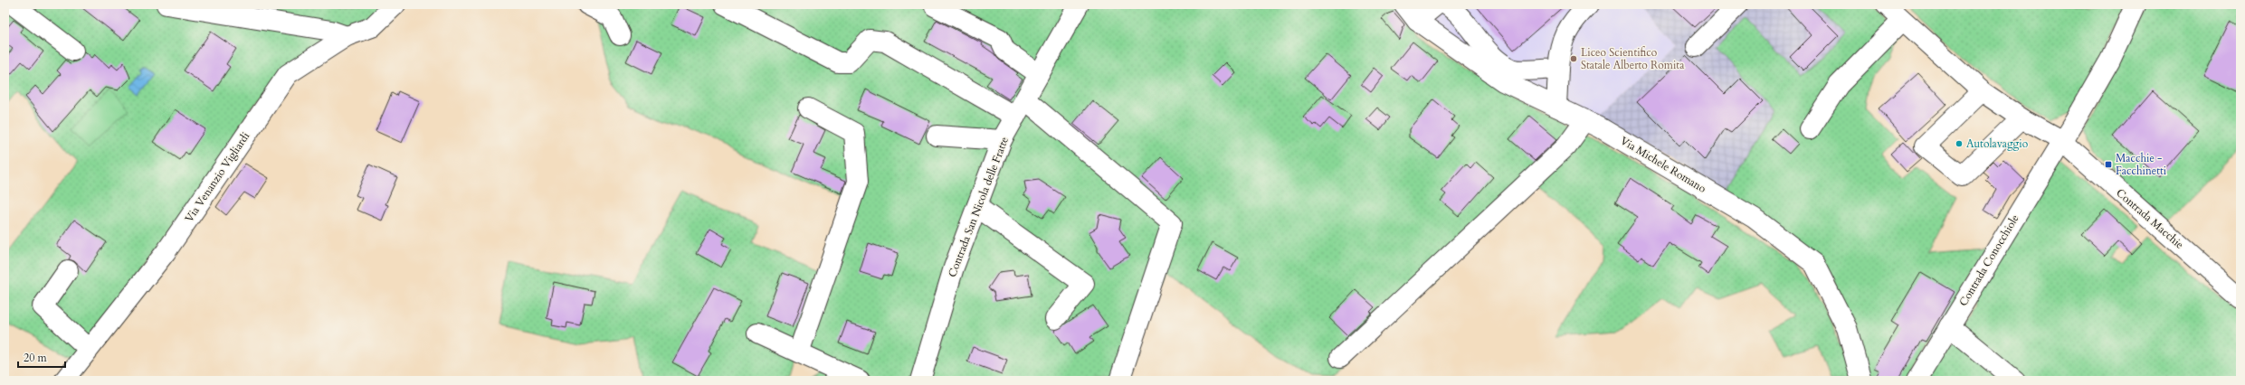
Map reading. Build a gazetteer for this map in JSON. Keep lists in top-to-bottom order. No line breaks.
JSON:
{"streets":{"street":["Via Michele Romano","Via Venanzio Vigliardi","Contrada San Nicola delle Fratte","Contrada Macchie","Contrada Conocchiole"]},"crossings":[["Contrada Macchie","Contrada Conocchiole"]],"places":{"other":["Liceo Scientifico Statale Alberto Romita","Autolavaggio"],"transit":["Macchie - Facchinetti"]},"scale_bar":"20 m"}
